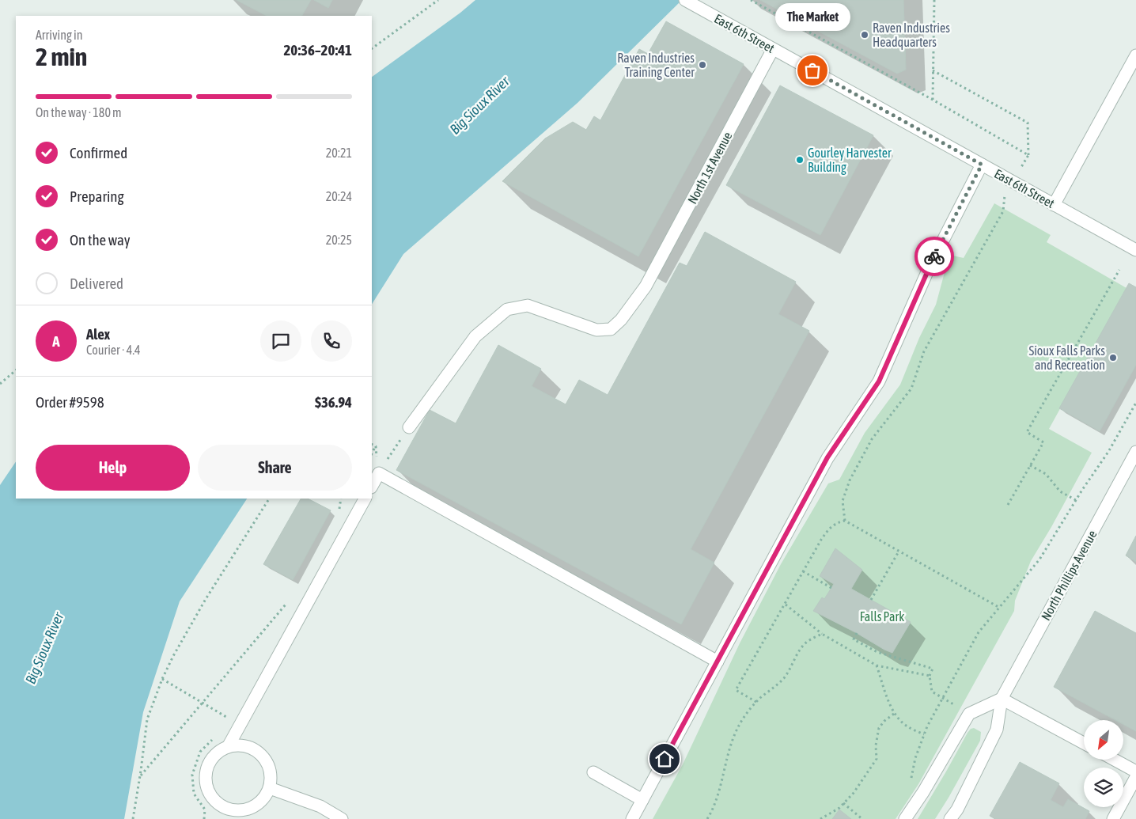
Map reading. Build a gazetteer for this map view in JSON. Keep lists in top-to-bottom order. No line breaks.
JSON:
{"streets":{"street":["East 6th Street","North 1st Avenue","North Phillips Avenue"]},"crossings":[["East 6th Street","North 1st Avenue"]],"water":["Big Sioux River"],"parks":["Falls Park"],"places":["Raven Industries Headquarters","Raven Industries Training Center","The Market","Gourley Harvester Building","Sioux Falls Parks and Recreation"],"north":"bottom left","page":{"bubble":"The Market","heading":["2 min","Arriving in","20:36–20:41"],"panel":["Alex","Courier · 4.4","Order #9598","$36.94"],"bar":"On the way · 180 m","list":[["Confirmed","20:21"],["Preparing","20:24"],["On the way","20:25"],"Delivered"],"round":"A","buttons":["Help","Share"]}}
